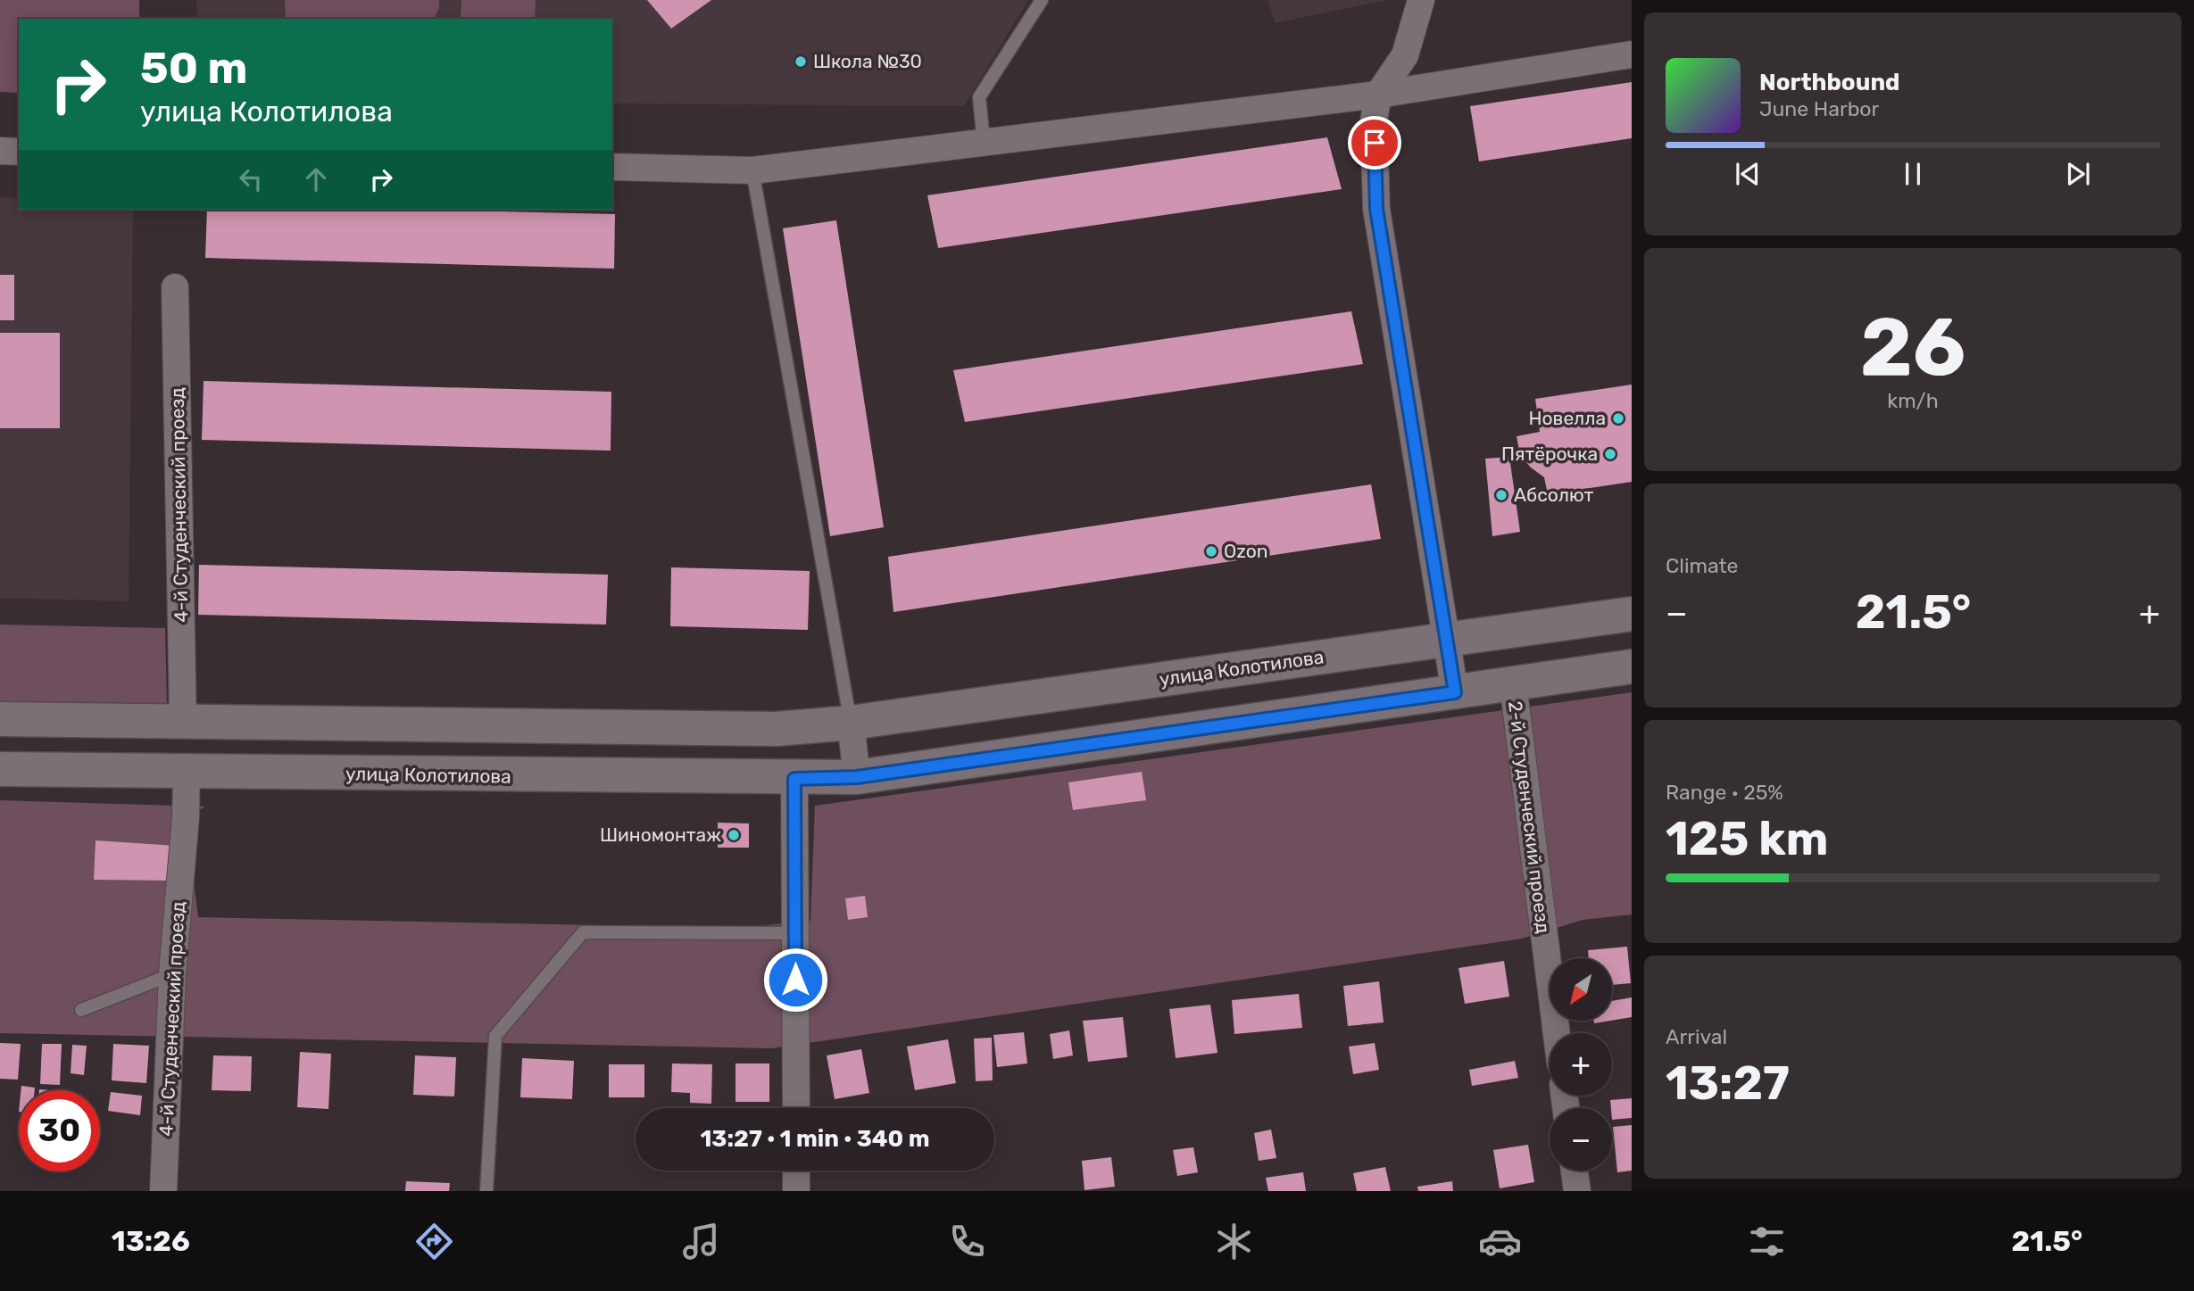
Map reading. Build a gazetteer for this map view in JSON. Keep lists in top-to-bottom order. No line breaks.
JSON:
{"streets":{"main road":["улица Колотилова"],"street":["4-й Студенческий проезд","2-й Студенческий проезд"]},"crossings":[["4-й Студенческий проезд","улица Колотилова"],["улица Колотилова","2-й Студенческий проезд"]],"places":["Школа №30","Новелла","Пятёрочка","Абсолют","Ozon","Шиномонтаж"],"north":"bottom left","page":{"turn":["50 m","улица Колотилова"],"song":["Northbound","June Harbor"],"tile":[["26","km/h"],"Climate",["Range · 25%","125 km"],["Arrival","13:27"]],"heat":["−","21.5°","+"],"map_buttons":["+","−"],"limit":"30","trip":"13:27 · 1 min · 340 m","tabs":["13:26","21.5°"]}}
